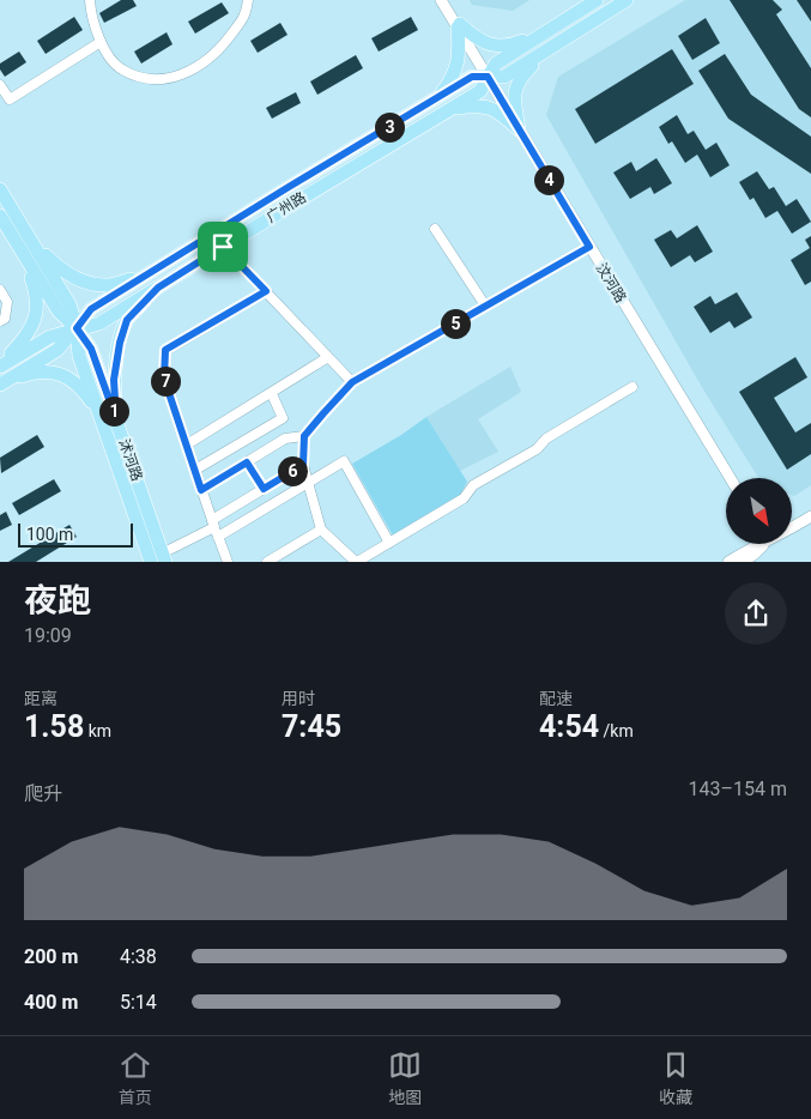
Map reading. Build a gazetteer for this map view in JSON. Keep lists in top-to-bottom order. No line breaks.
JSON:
{"streets":{"main road":["广州路","沭河路"],"street":["汶河路"]},"crossings":[["广州路","汶河路"],["广州路","沭河路"]],"scale_bar":"100 m","north":"bottom right","page":{"pins":["3","4","5","7","1","6"],"scale":"100 m","heading":["夜跑","19:09"],"stats":[["距离","1.58 km"],["用时","7:45"],["配速","4:54 /km"]],"chart":["爬升","143–154 m"],"list":[{"name":"200 m","note":"4:38"},{"name":"400 m","note":"5:14"}],"tabs":["首页","地图","收藏"]}}
